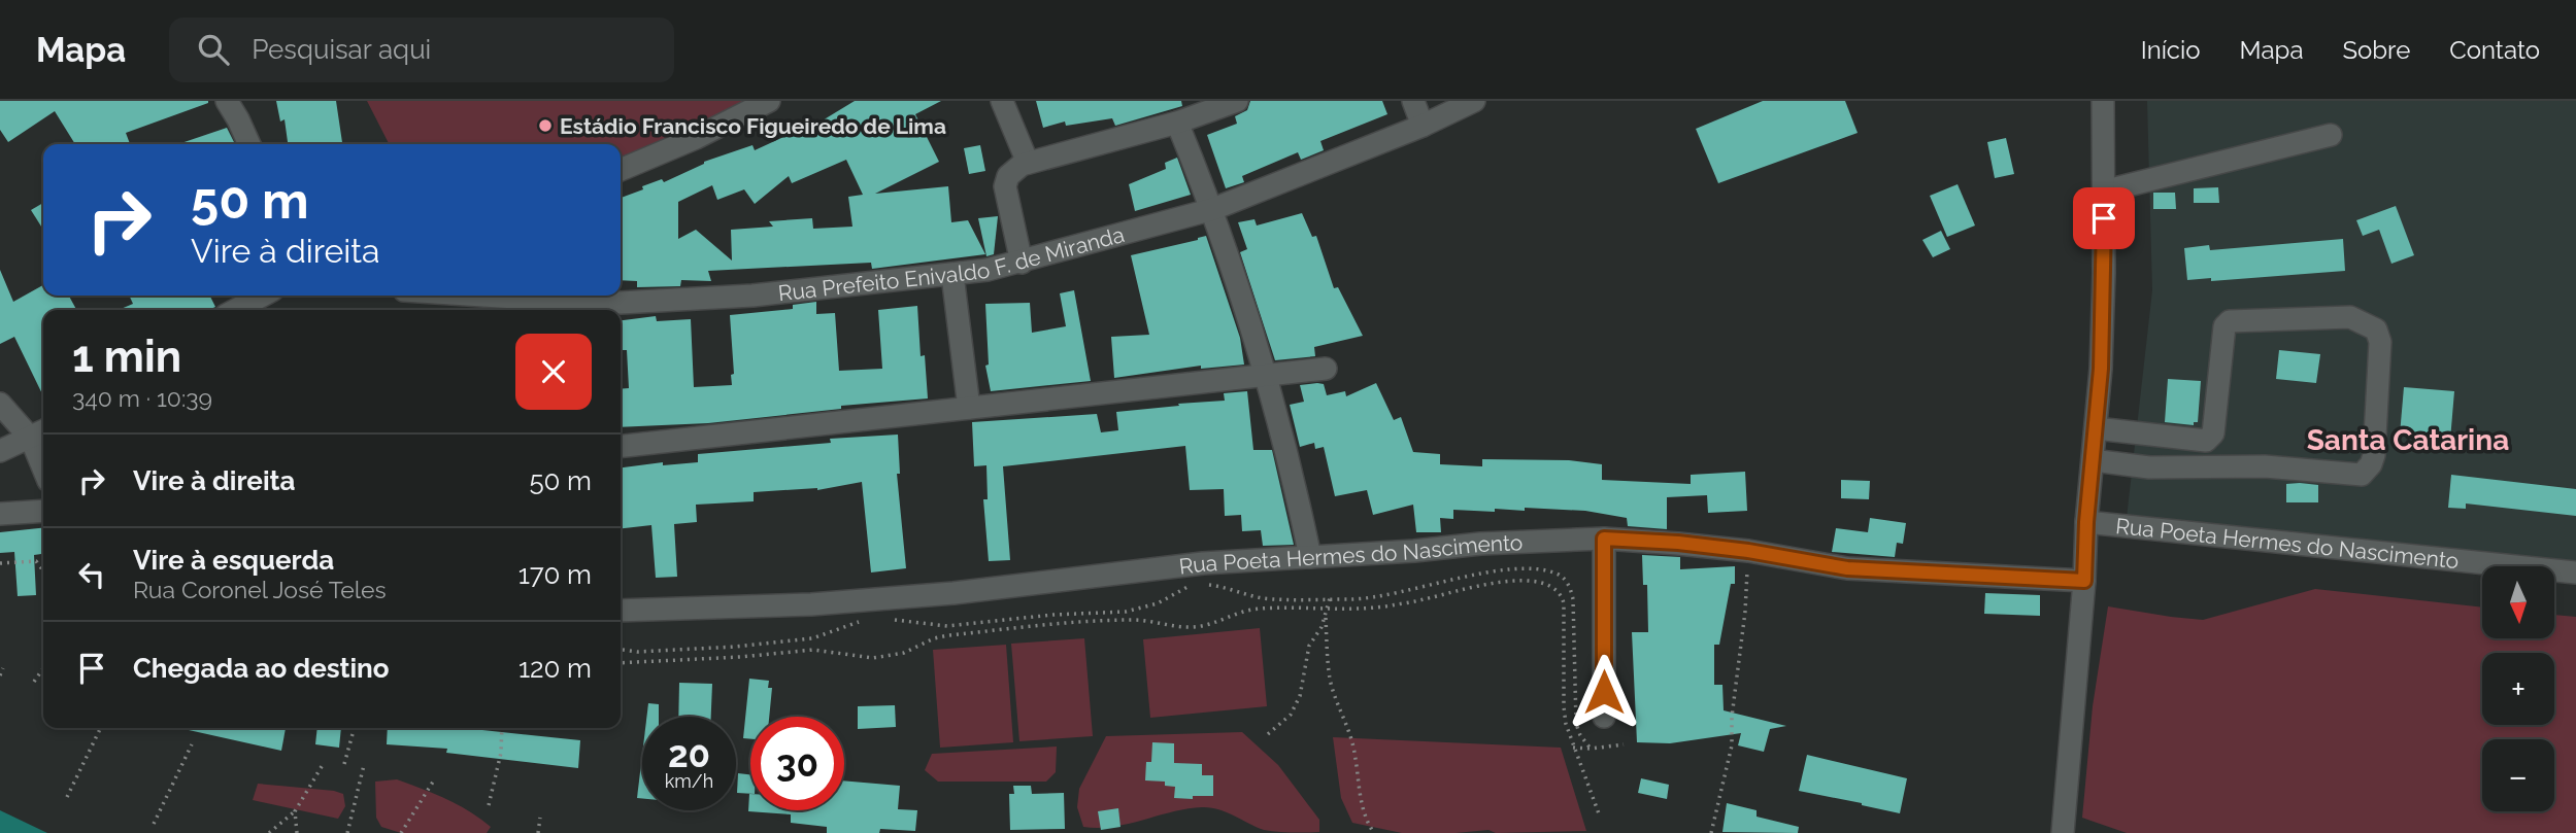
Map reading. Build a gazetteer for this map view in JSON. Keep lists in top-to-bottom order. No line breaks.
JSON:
{"streets":{"street":["Rua Prefeito Enivaldo F. de Miranda","Rua Poeta Hermes do Nascimento"]},"districts":["Santa Catarina"],"places":["Estádio Francisco Figueiredo de Lima"],"north":"bottom","page":{"header":"Mapa","search":"Pesquisar aqui","nav":["Início","Mapa","Sobre","Contato"],"turn":["50 m","Vire à direita"],"heading":["1 min","340 m · 10:39"],"list":[{"name":"Vire à direita","value":"50 m"},{"name":"Vire à esquerda","note":"Rua Coronel José Teles","value":"170 m"},{"name":"Chegada ao destino","value":"120 m"}],"map_buttons":["+","−"],"speed":"20 km/h","limit":"30"}}
